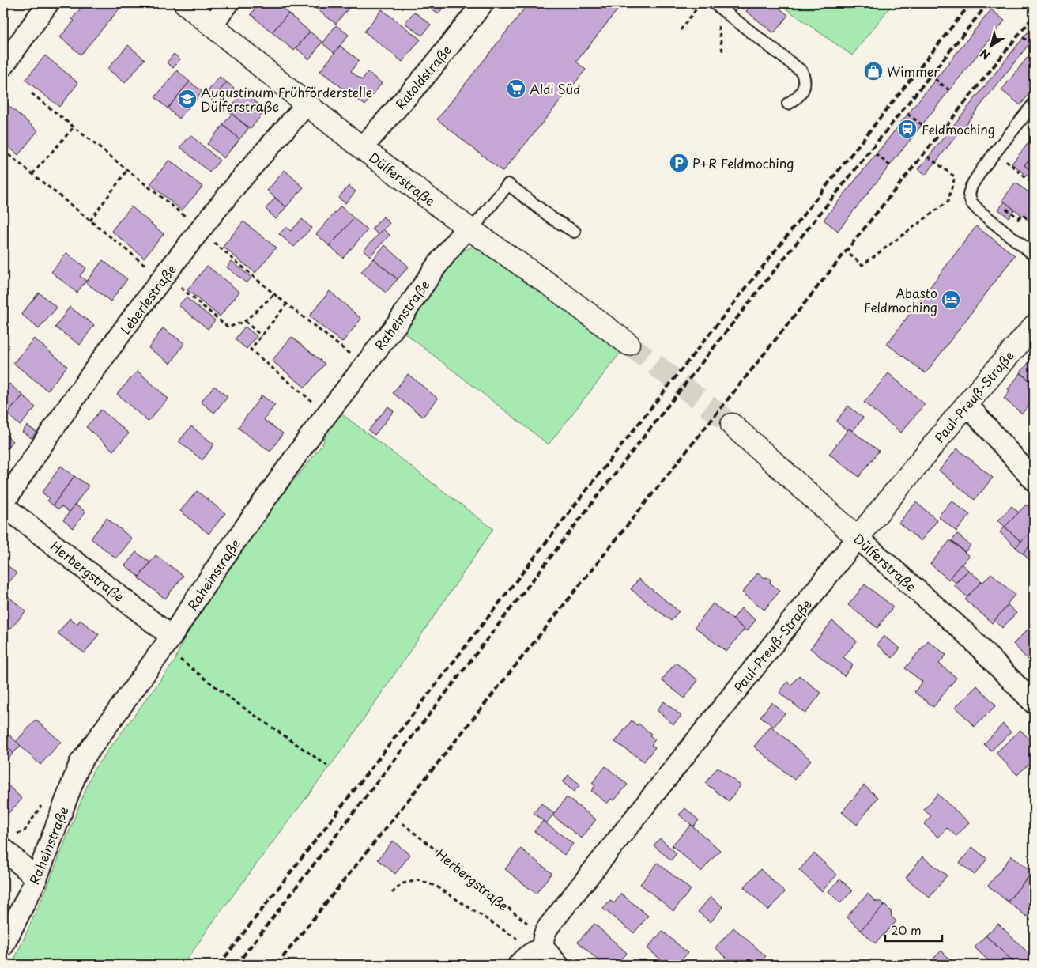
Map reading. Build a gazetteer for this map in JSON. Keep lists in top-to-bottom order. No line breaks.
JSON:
{"streets":{"main road":["Dülferstraße","Paul-Preuß-Straße"],"street":["Ratoldstraße","Leberlestraße","Raheinstraße","Herbergstraße"]},"crossings":[["Ratoldstraße","Dülferstraße"],["Dülferstraße","Leberlestraße"],["Dülferstraße","Raheinstraße"],["Dülferstraße","Paul-Preuß-Straße"],["Leberlestraße","Herbergstraße"],["Raheinstraße","Herbergstraße"],["Paul-Preuß-Straße","Herbergstraße"]],"places":{"shop":["Wimmer"],"supermarket":["Aldi Süd"],"school or university":["Augustinum Frühförderstelle Dülferstraße"],"station":["Feldmoching"],"parking":["P+R Feldmoching"],"hotel":["Abasto Feldmoching"]},"scale_bar":"20 m","north":"bottom left"}
